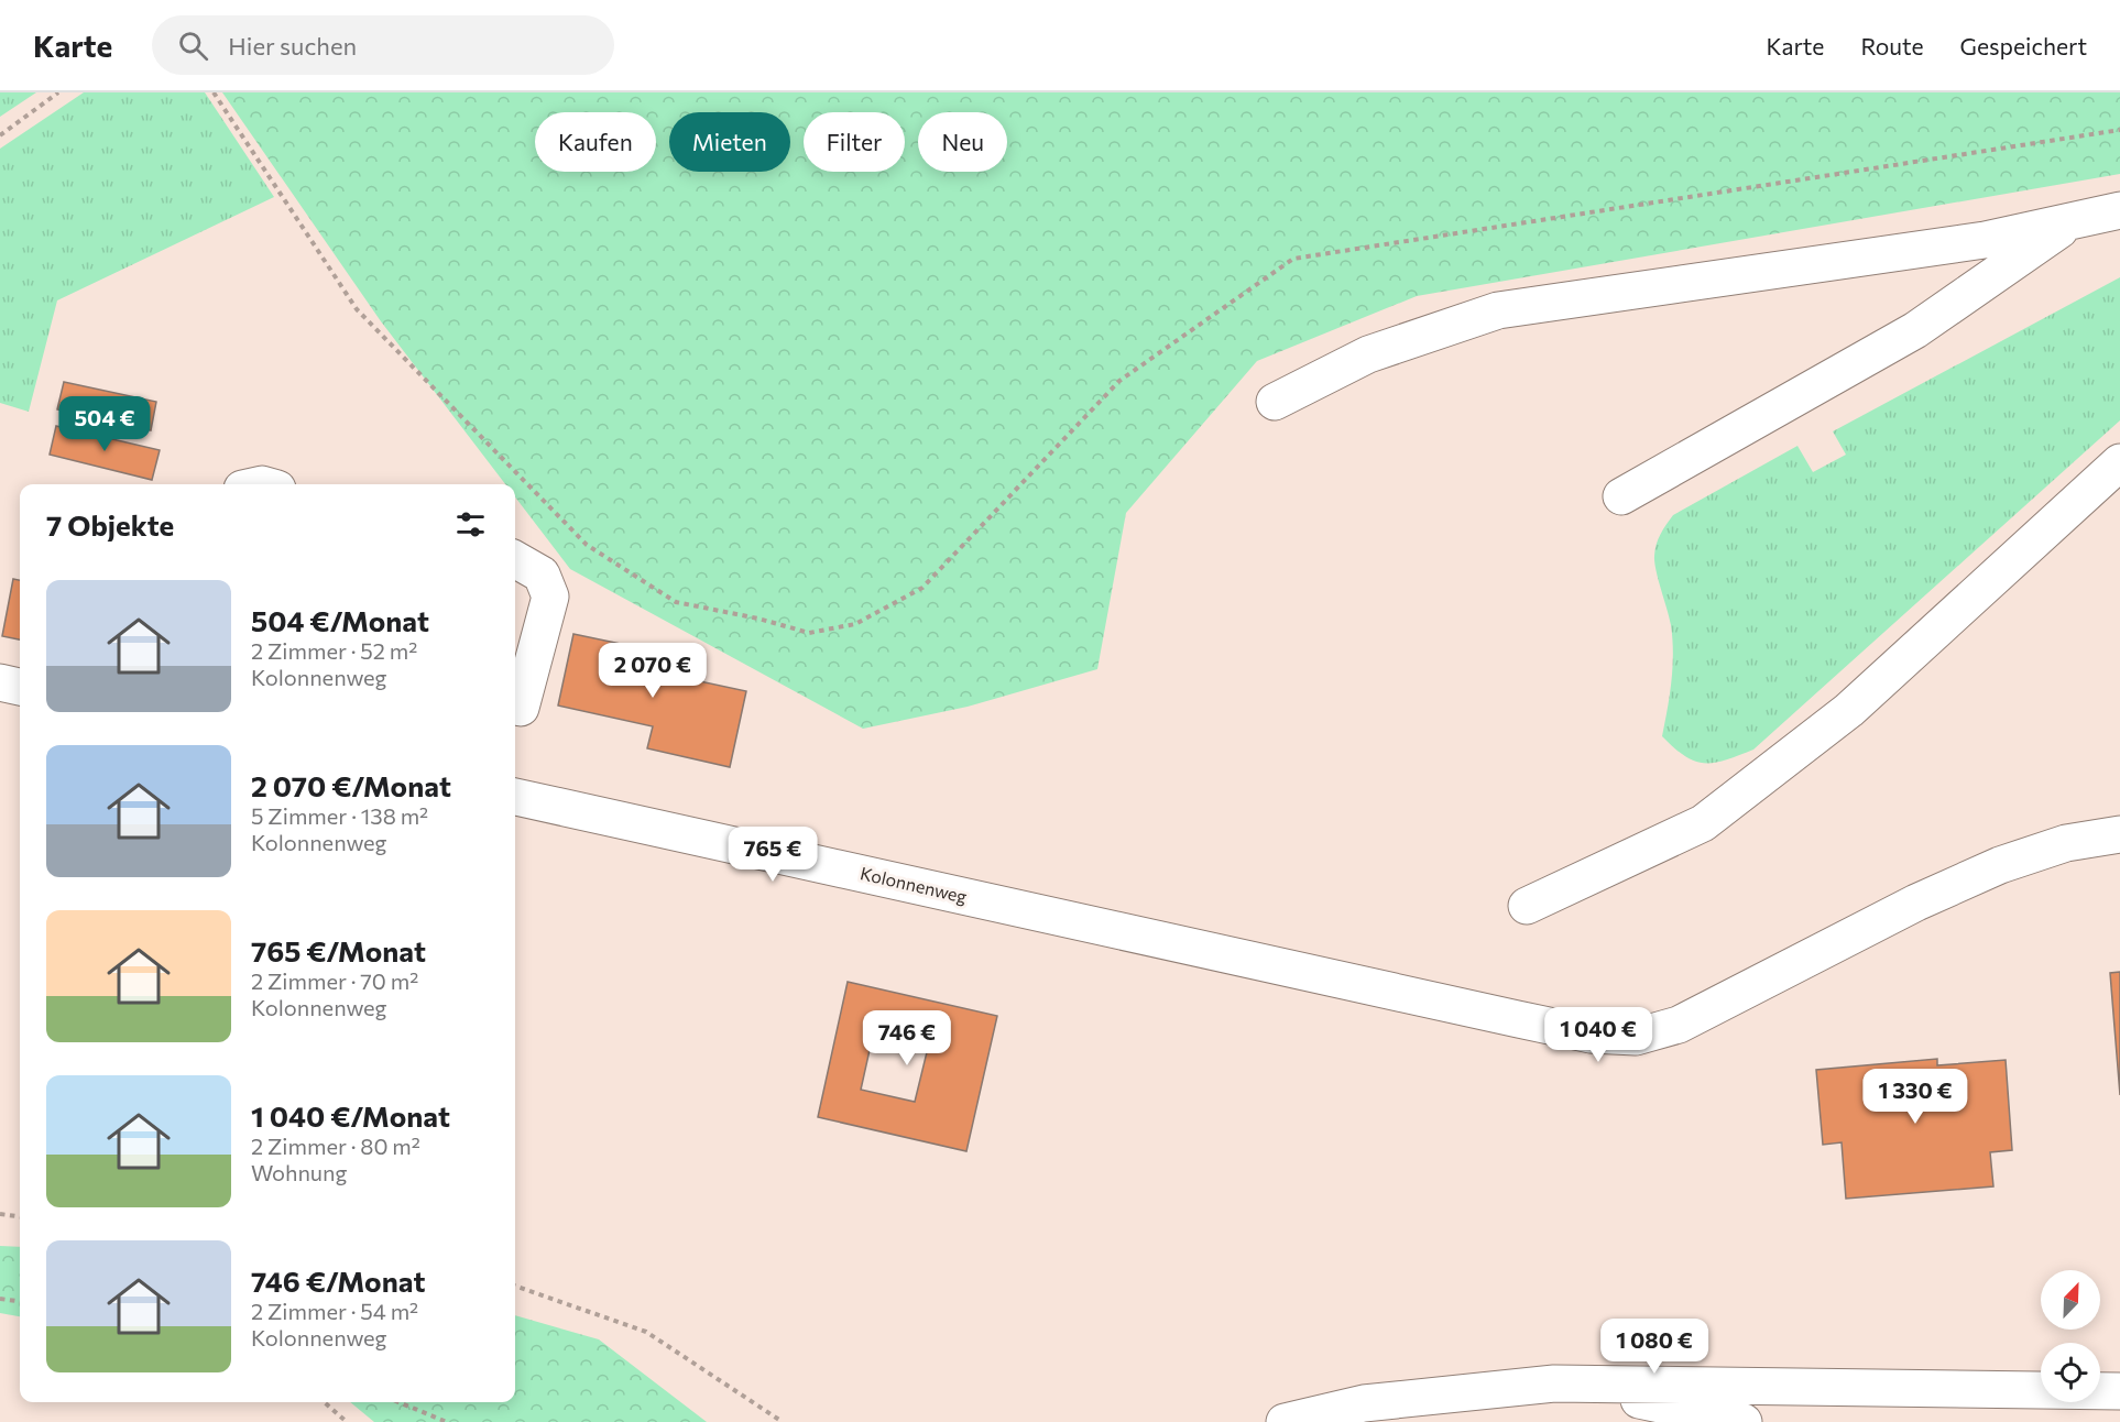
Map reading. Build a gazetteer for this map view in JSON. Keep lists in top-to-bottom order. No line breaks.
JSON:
{"streets":{"street":["Kolonnenweg"]},"north":"top right","page":{"header":"Karte","search":"Hier suchen","nav":["Karte","Route","Gespeichert"],"chip":["Kaufen","Mieten","Filter","Neu"],"price":["504 €","2 070 €","765 €","1 040 €","746 €","1 330 €","1 080 €"],"heading":"7 Objekte","list":[{"name":"504 €/Monat","note":"2 Zimmer · 52 m² · Kolonnenweg"},{"name":"2 070 €/Monat","note":"5 Zimmer · 138 m² · Kolonnenweg"},{"name":"765 €/Monat","note":"2 Zimmer · 70 m² · Kolonnenweg"},{"name":"1 040 €/Monat","note":"2 Zimmer · 80 m² · Wohnung"},{"name":"746 €/Monat","note":"2 Zimmer · 54 m² · Kolonnenweg"}]}}
